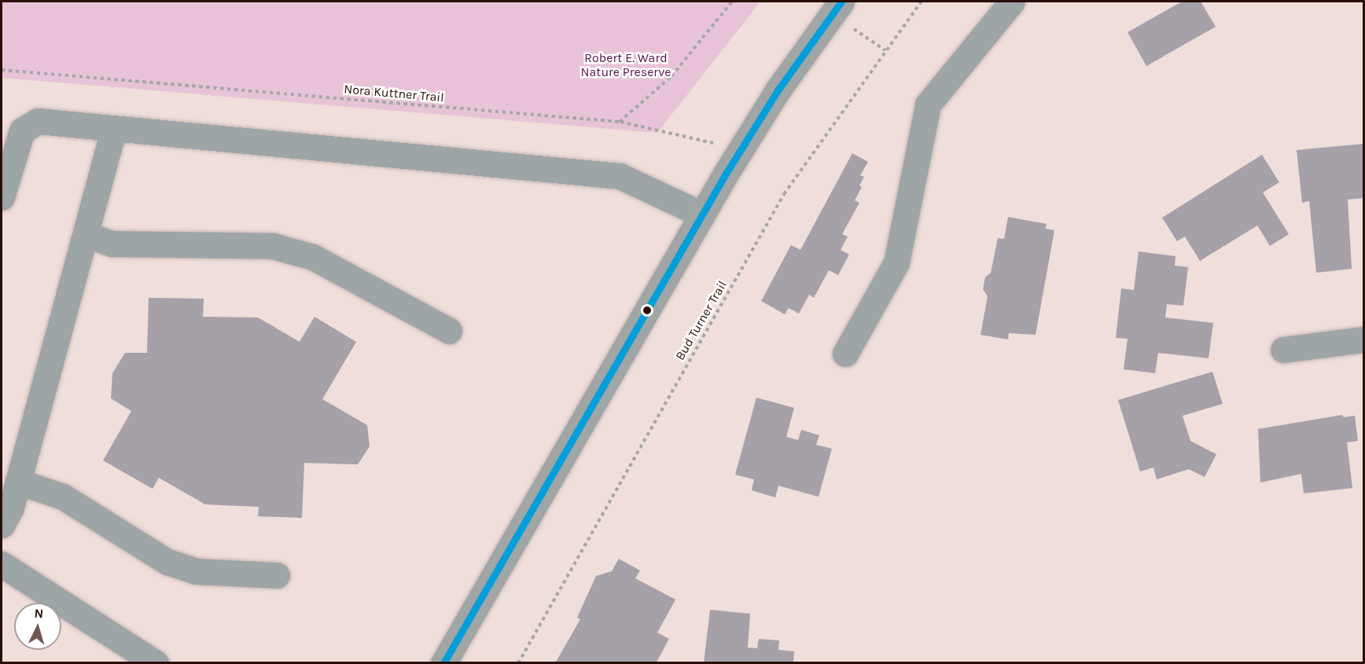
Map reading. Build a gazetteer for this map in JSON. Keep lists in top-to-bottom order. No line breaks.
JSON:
{"streets":{"path":["Nora Kuttner Trail","Bud Turner Trail"]},"parks":["Robert E. Ward Nature Preserve"],"north":"top"}
